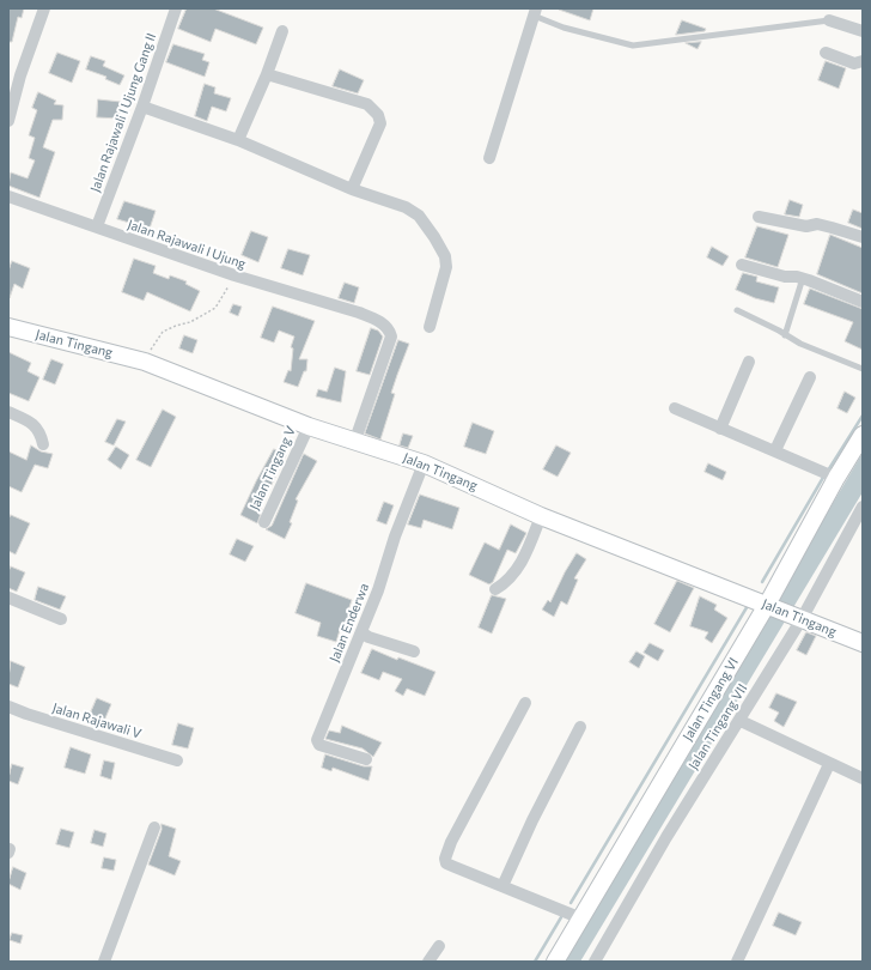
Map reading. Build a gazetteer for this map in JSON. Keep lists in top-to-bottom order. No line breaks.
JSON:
{"streets":{"main road":["Jalan Tingang","Jalan Tingang VI"],"street":["Jalan Rajawali I Ujung Gang II","Jalan Rajawali I Ujung","Jalan Tingang V","Jalan Enderwa","Jalan Rajawali V","Jalan Tingang VII"]},"crossings":[["Jalan Rajawali I Ujung Gang II","Jalan Rajawali I Ujung"],["Jalan Rajawali I Ujung","Jalan Tingang"],["Jalan Tingang","Jalan Tingang V"],["Jalan Tingang","Jalan Enderwa"],["Jalan Tingang","Jalan Tingang VI"],["Jalan Tingang","Jalan Tingang VII"]]}
